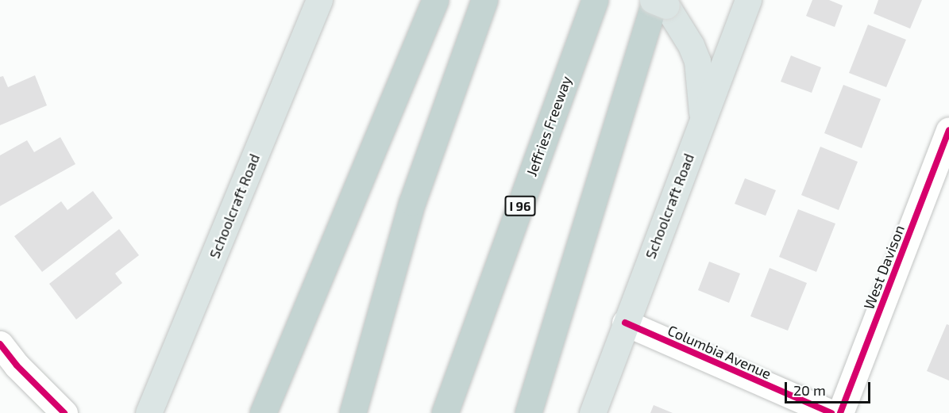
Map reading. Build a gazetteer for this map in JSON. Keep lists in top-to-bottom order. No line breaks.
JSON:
{"streets":{"highway":["Jeffries Freeway","I 96"],"main road":["Schoolcraft Road"],"street":["West Davison","Columbia Avenue"]},"crossings":[["Schoolcraft Road","Columbia Avenue"]],"scale_bar":"20 m"}
